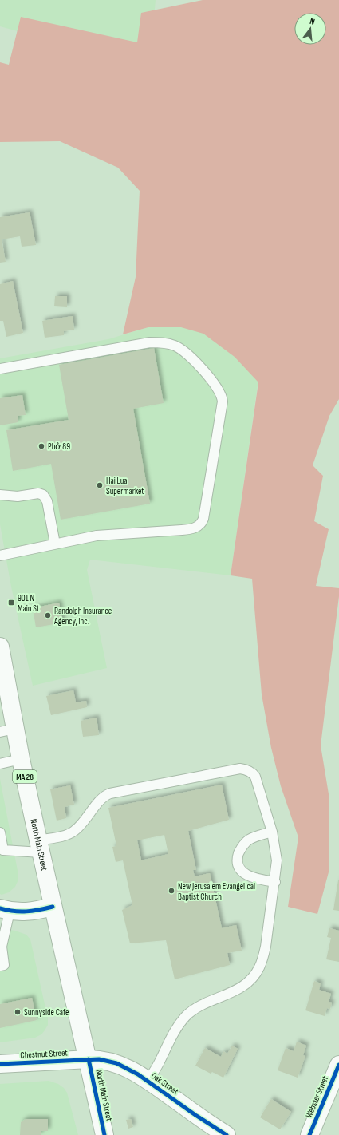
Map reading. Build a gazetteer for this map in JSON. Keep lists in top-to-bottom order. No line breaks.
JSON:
{"streets":{"main road":["MA 28","North Main Street","Chestnut Street","Oak Street","Webster Street"]},"crossings":[["North Main Street","Chestnut Street"],["North Main Street","Oak Street"],["Chestnut Street","Oak Street"]],"places":{"other":["Phở 89","Hai Lua Supermarket","Randolph Insurance Agency, Inc.","New Jerusalem Evangelical Baptist Church","Sunnyside Cafe"],"transit":["901 N Main St"]},"north":"top"}
